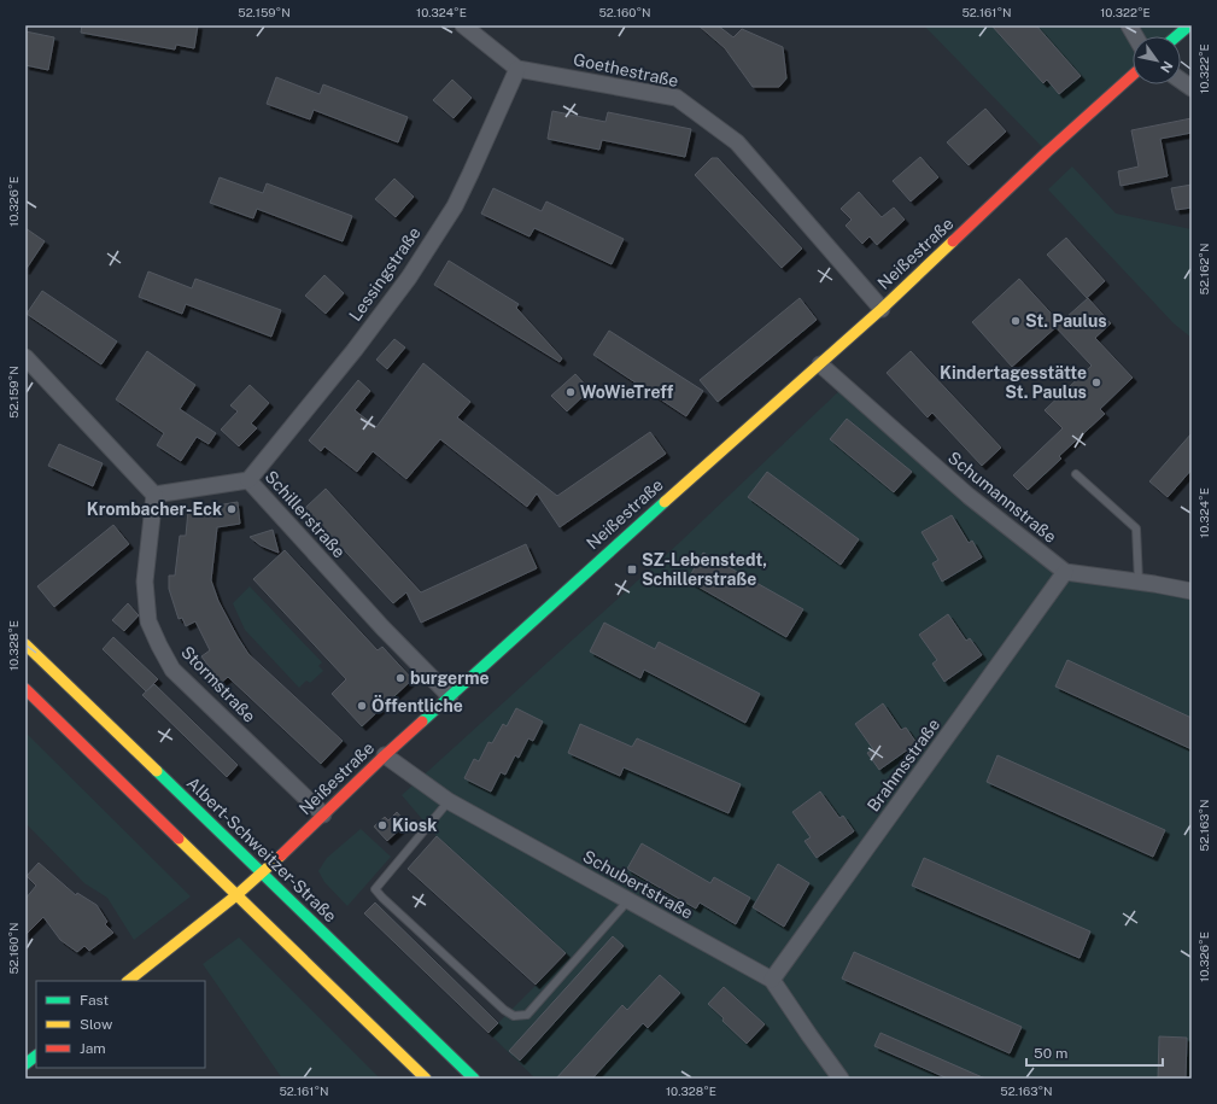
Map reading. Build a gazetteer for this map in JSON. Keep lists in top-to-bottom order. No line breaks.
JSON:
{"streets":{"street":["Goethestraße","Neißestraße","Lessingstraße","Schumannstraße","Schillerstraße","Stormstraße","Brahmsstraße","Albert-Schweitzer-Straße","Schubertstraße"]},"crossings":[["Goethestraße","Neißestraße"],["Goethestraße","Lessingstraße"],["Neißestraße","Schumannstraße"],["Neißestraße","Schillerstraße"],["Neißestraße","Stormstraße"],["Neißestraße","Albert-Schweitzer-Straße"],["Neißestraße","Schubertstraße"],["Lessingstraße","Schillerstraße"],["Schumannstraße","Brahmsstraße"],["Schillerstraße","Stormstraße"],["Brahmsstraße","Schubertstraße"]],"places":{"other":["St. Paulus","Kindertagesstätte St. Paulus","WoWieTreff","Krombacher-Eck","burgerme","Öffentliche","Kiosk"],"transit":["SZ-Lebenstedt, Schillerstraße"]},"legend":["Fast","Slow","Jam"],"scale_bar":"50 m","north":"bottom right","coordinates":["52.159°N","10.324°E","52.160°N","52.161°N","10.322°E","10.326°E","52.162°N","10.328°E","52.163°N"]}
